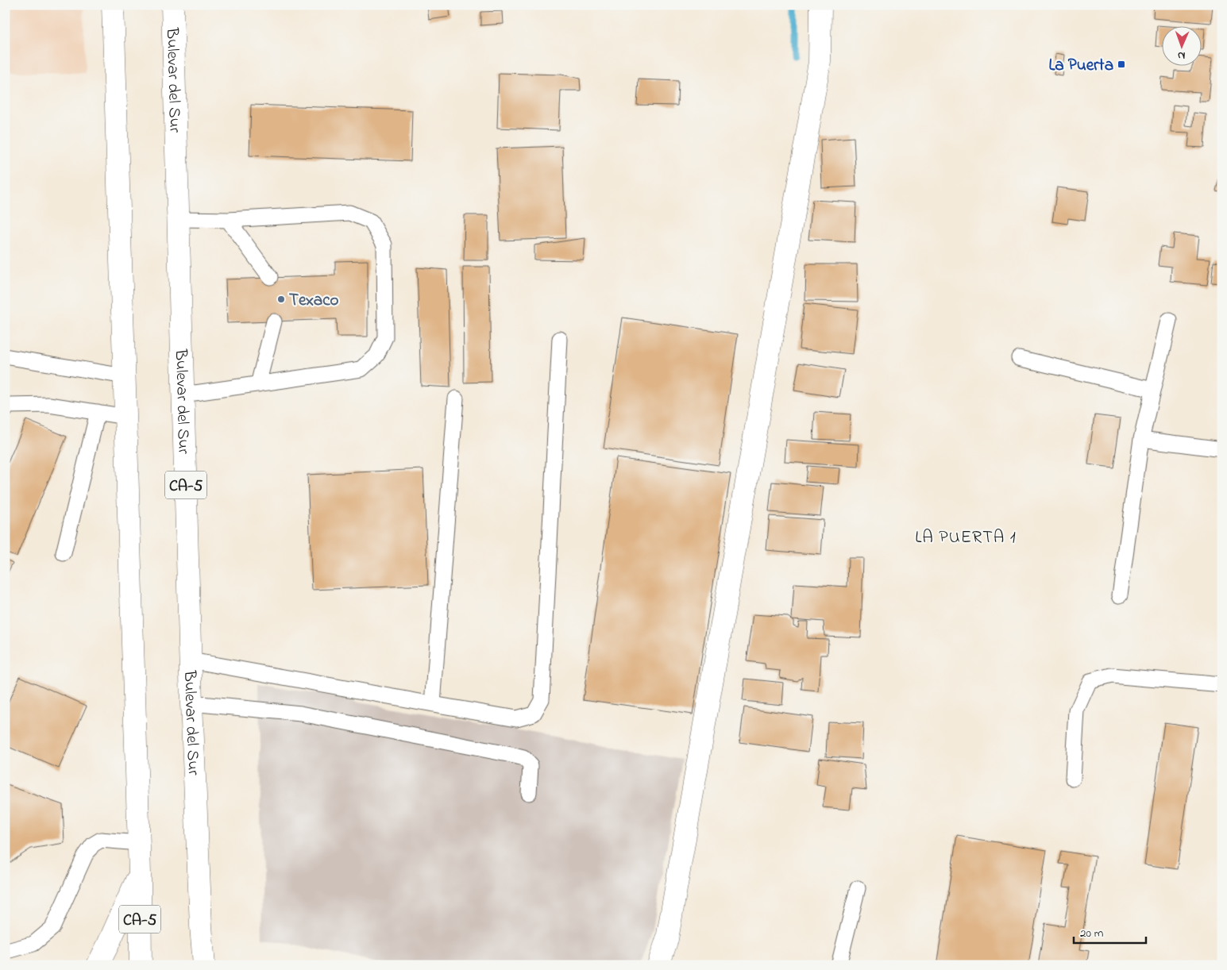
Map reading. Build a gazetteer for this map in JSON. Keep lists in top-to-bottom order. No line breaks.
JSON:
{"streets":{"main road":["Bulevar del Sur","CA-5"]},"districts":["LA PUERTA 1"],"places":{"transit":["La Puerta"],"other":["Texaco"]},"scale_bar":"20 m","north":"bottom"}
